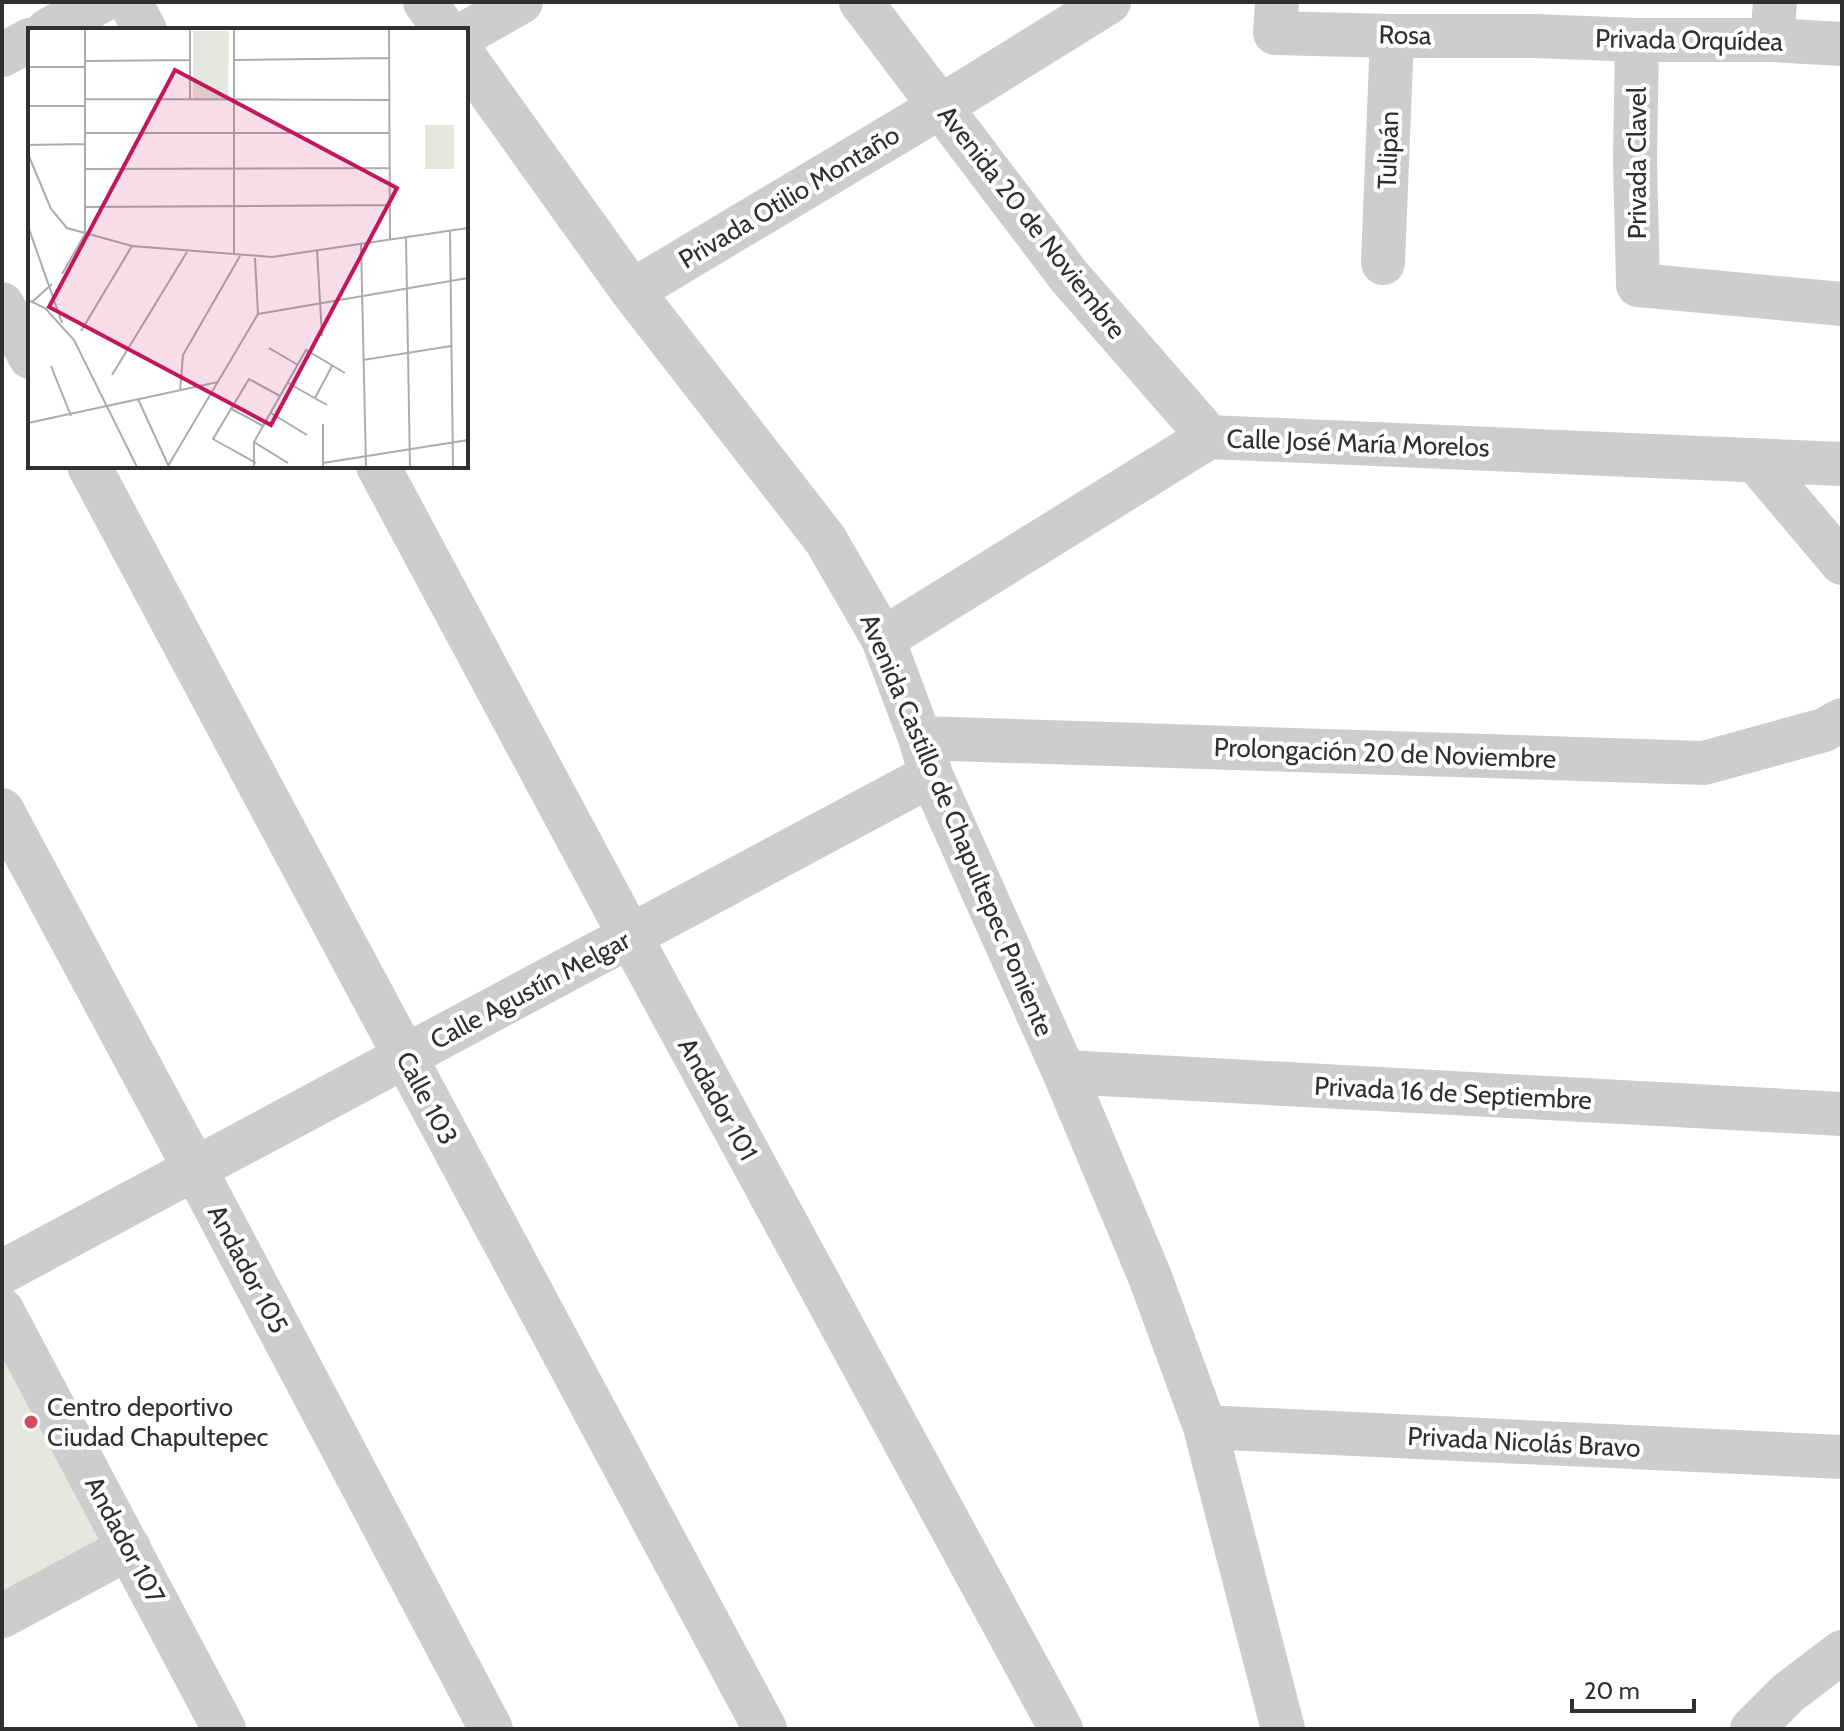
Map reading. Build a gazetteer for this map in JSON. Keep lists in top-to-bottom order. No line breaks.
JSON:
{"streets":{"street":["Rosa","Privada Orquídea","Tulipán","Privada Clavel","Privada Otilio Montaño","Avenida 20 de Noviembre","Calle José María Morelos","Prolongación 20 de Noviembre","Avenida Castillo de Chapultepec Poniente","Calle Agustín Melgar","Privada 16 de Septiembre","Calle 103","Andador 101","Andador 105","Privada Nicolás Bravo","Andador 107"]},"crossings":[["Rosa","Privada Orquídea"],["Rosa","Tulipán"],["Privada Orquídea","Privada Clavel"],["Privada Otilio Montaño","Avenida 20 de Noviembre"],["Privada Otilio Montaño","Avenida Castillo de Chapultepec Poniente"],["Avenida 20 de Noviembre","Calle José María Morelos"],["Calle José María Morelos","Avenida Castillo de Chapultepec Poniente"],["Prolongación 20 de Noviembre","Avenida Castillo de Chapultepec Poniente"],["Prolongación 20 de Noviembre","Calle Agustín Melgar"],["Avenida Castillo de Chapultepec Poniente","Calle Agustín Melgar"],["Avenida Castillo de Chapultepec Poniente","Privada 16 de Septiembre"],["Avenida Castillo de Chapultepec Poniente","Privada Nicolás Bravo"],["Calle Agustín Melgar","Calle 103"],["Calle Agustín Melgar","Andador 101"],["Calle Agustín Melgar","Andador 105"]],"places":["Centro deportivo Ciudad Chapultepec"],"scale_bar":"20 m"}
